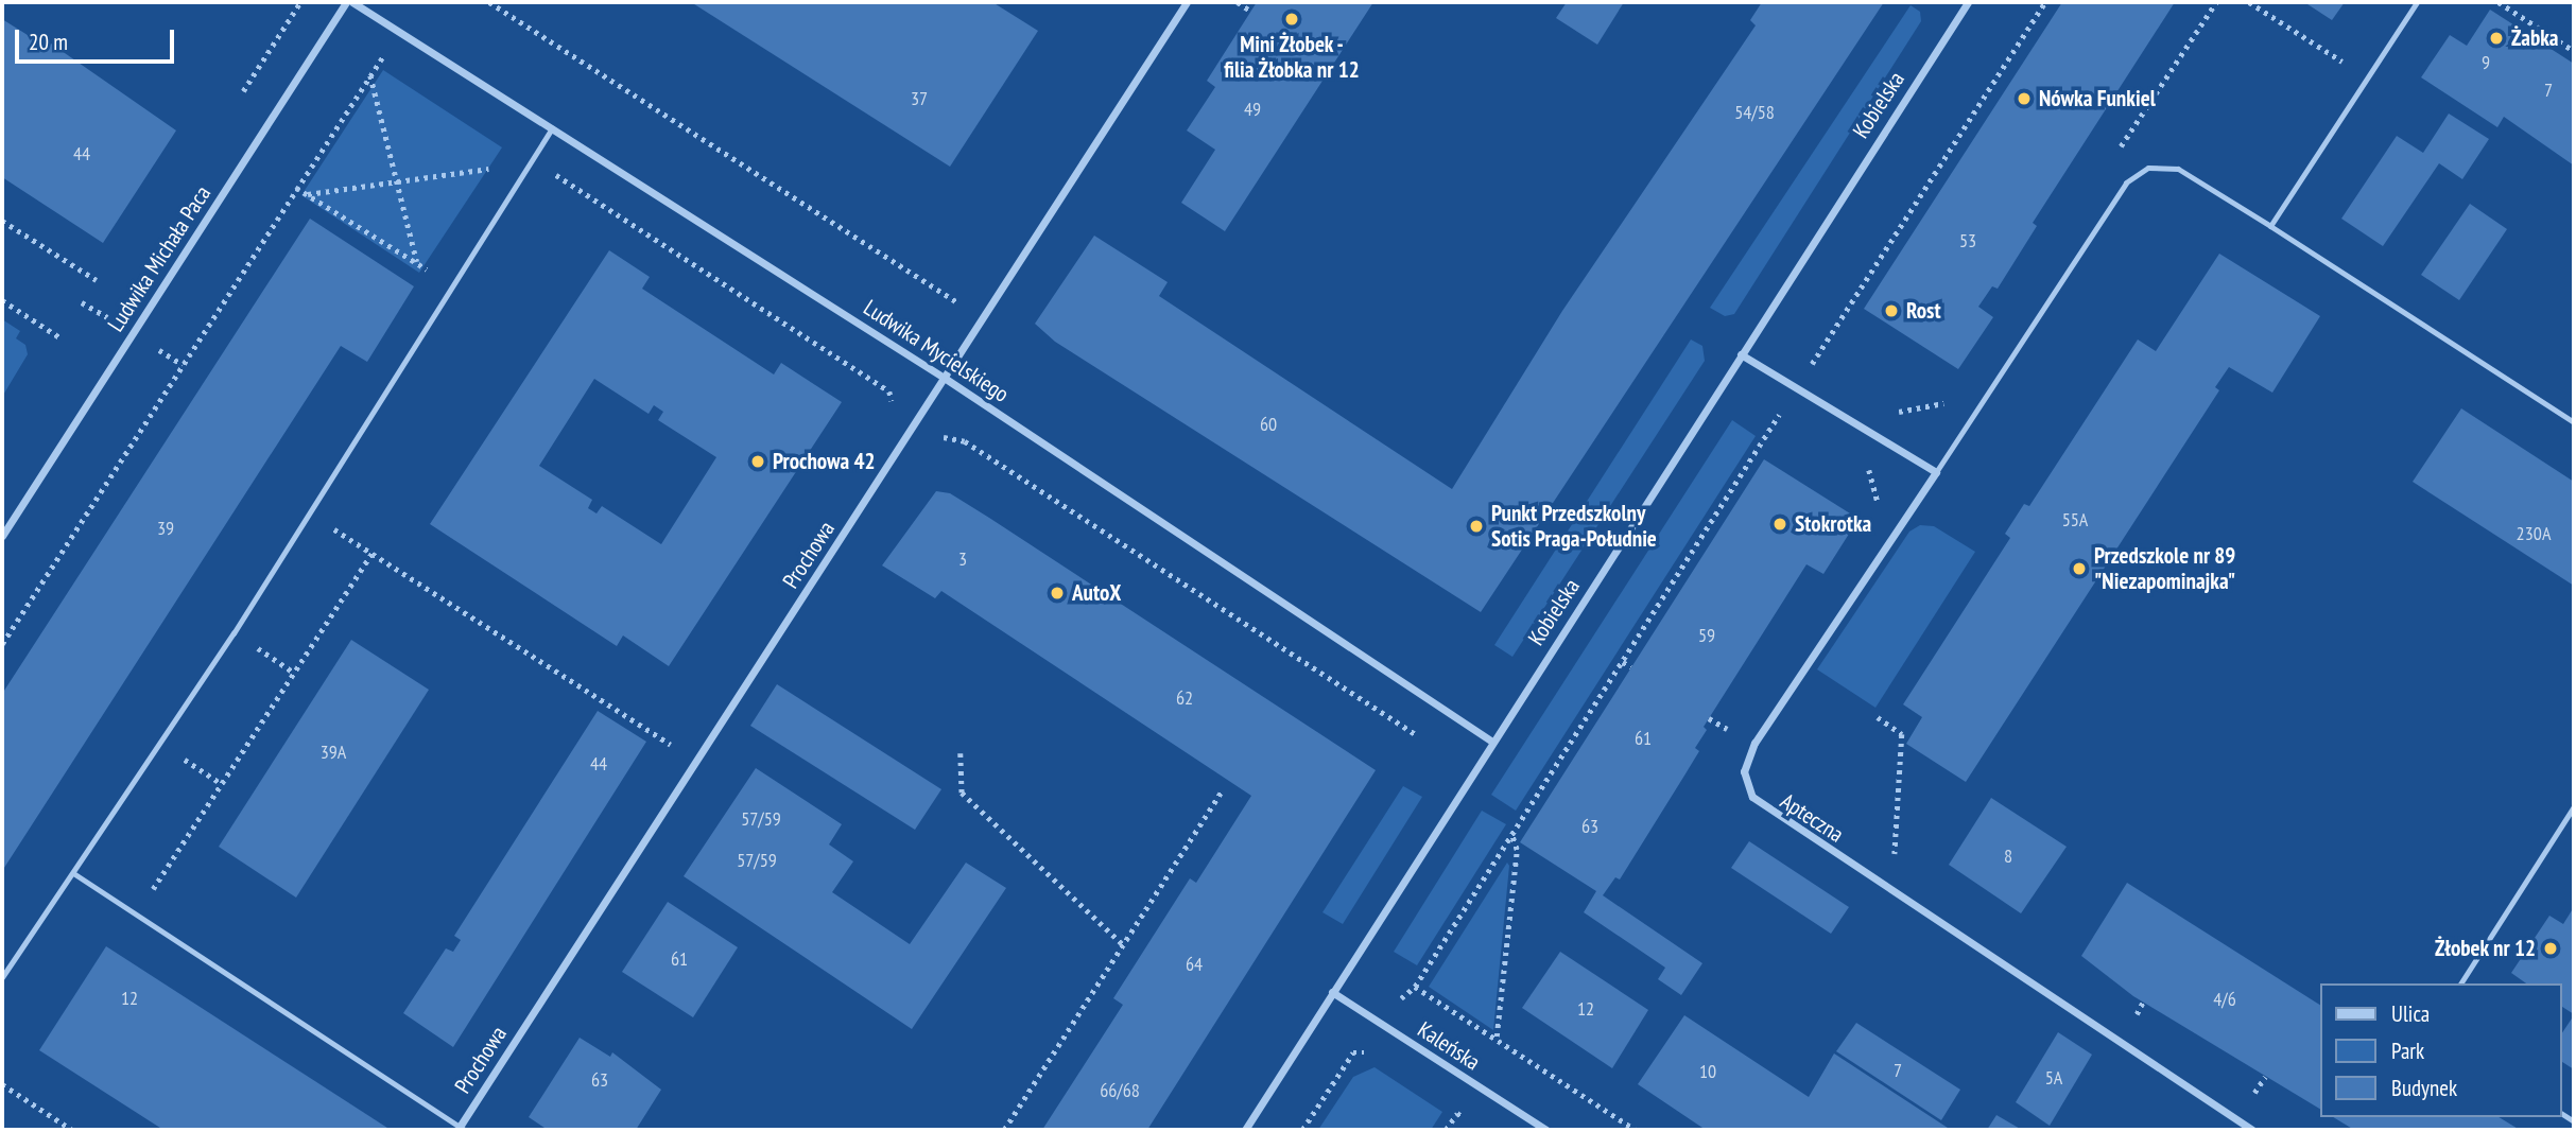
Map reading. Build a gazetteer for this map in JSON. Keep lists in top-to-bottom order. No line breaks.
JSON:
{"streets":{"street":["Kobielska","Ludwika Michała Paca","Ludwika Mycielskiego","Prochowa","Apteczna","Kaleńska"]},"crossings":[["Kobielska","Ludwika Mycielskiego"],["Kobielska","Kaleńska"],["Ludwika Mycielskiego","Prochowa"]],"places":["Mini Żłobek - filia Żłobka nr 12","Żabka","Nówka Funkiel","Rost","Prochowa 42","Stokrotka","Punkt Przedszkolny Sotis Praga-Południe","Przedszkole nr 89 \"Niezapominajka\"","AutoX","Żłobek nr 12"],"house_numbers":["9","7","37","49","54/58","44","53","60","55A","39","230A","3","59","62","61","39A","44","57/59","63","8","57/59","61","64","12","4/6","12","7","10","5A","63","66/68"],"legend":["Ulica","Park","Budynek"],"scale_bar":"20 m"}
